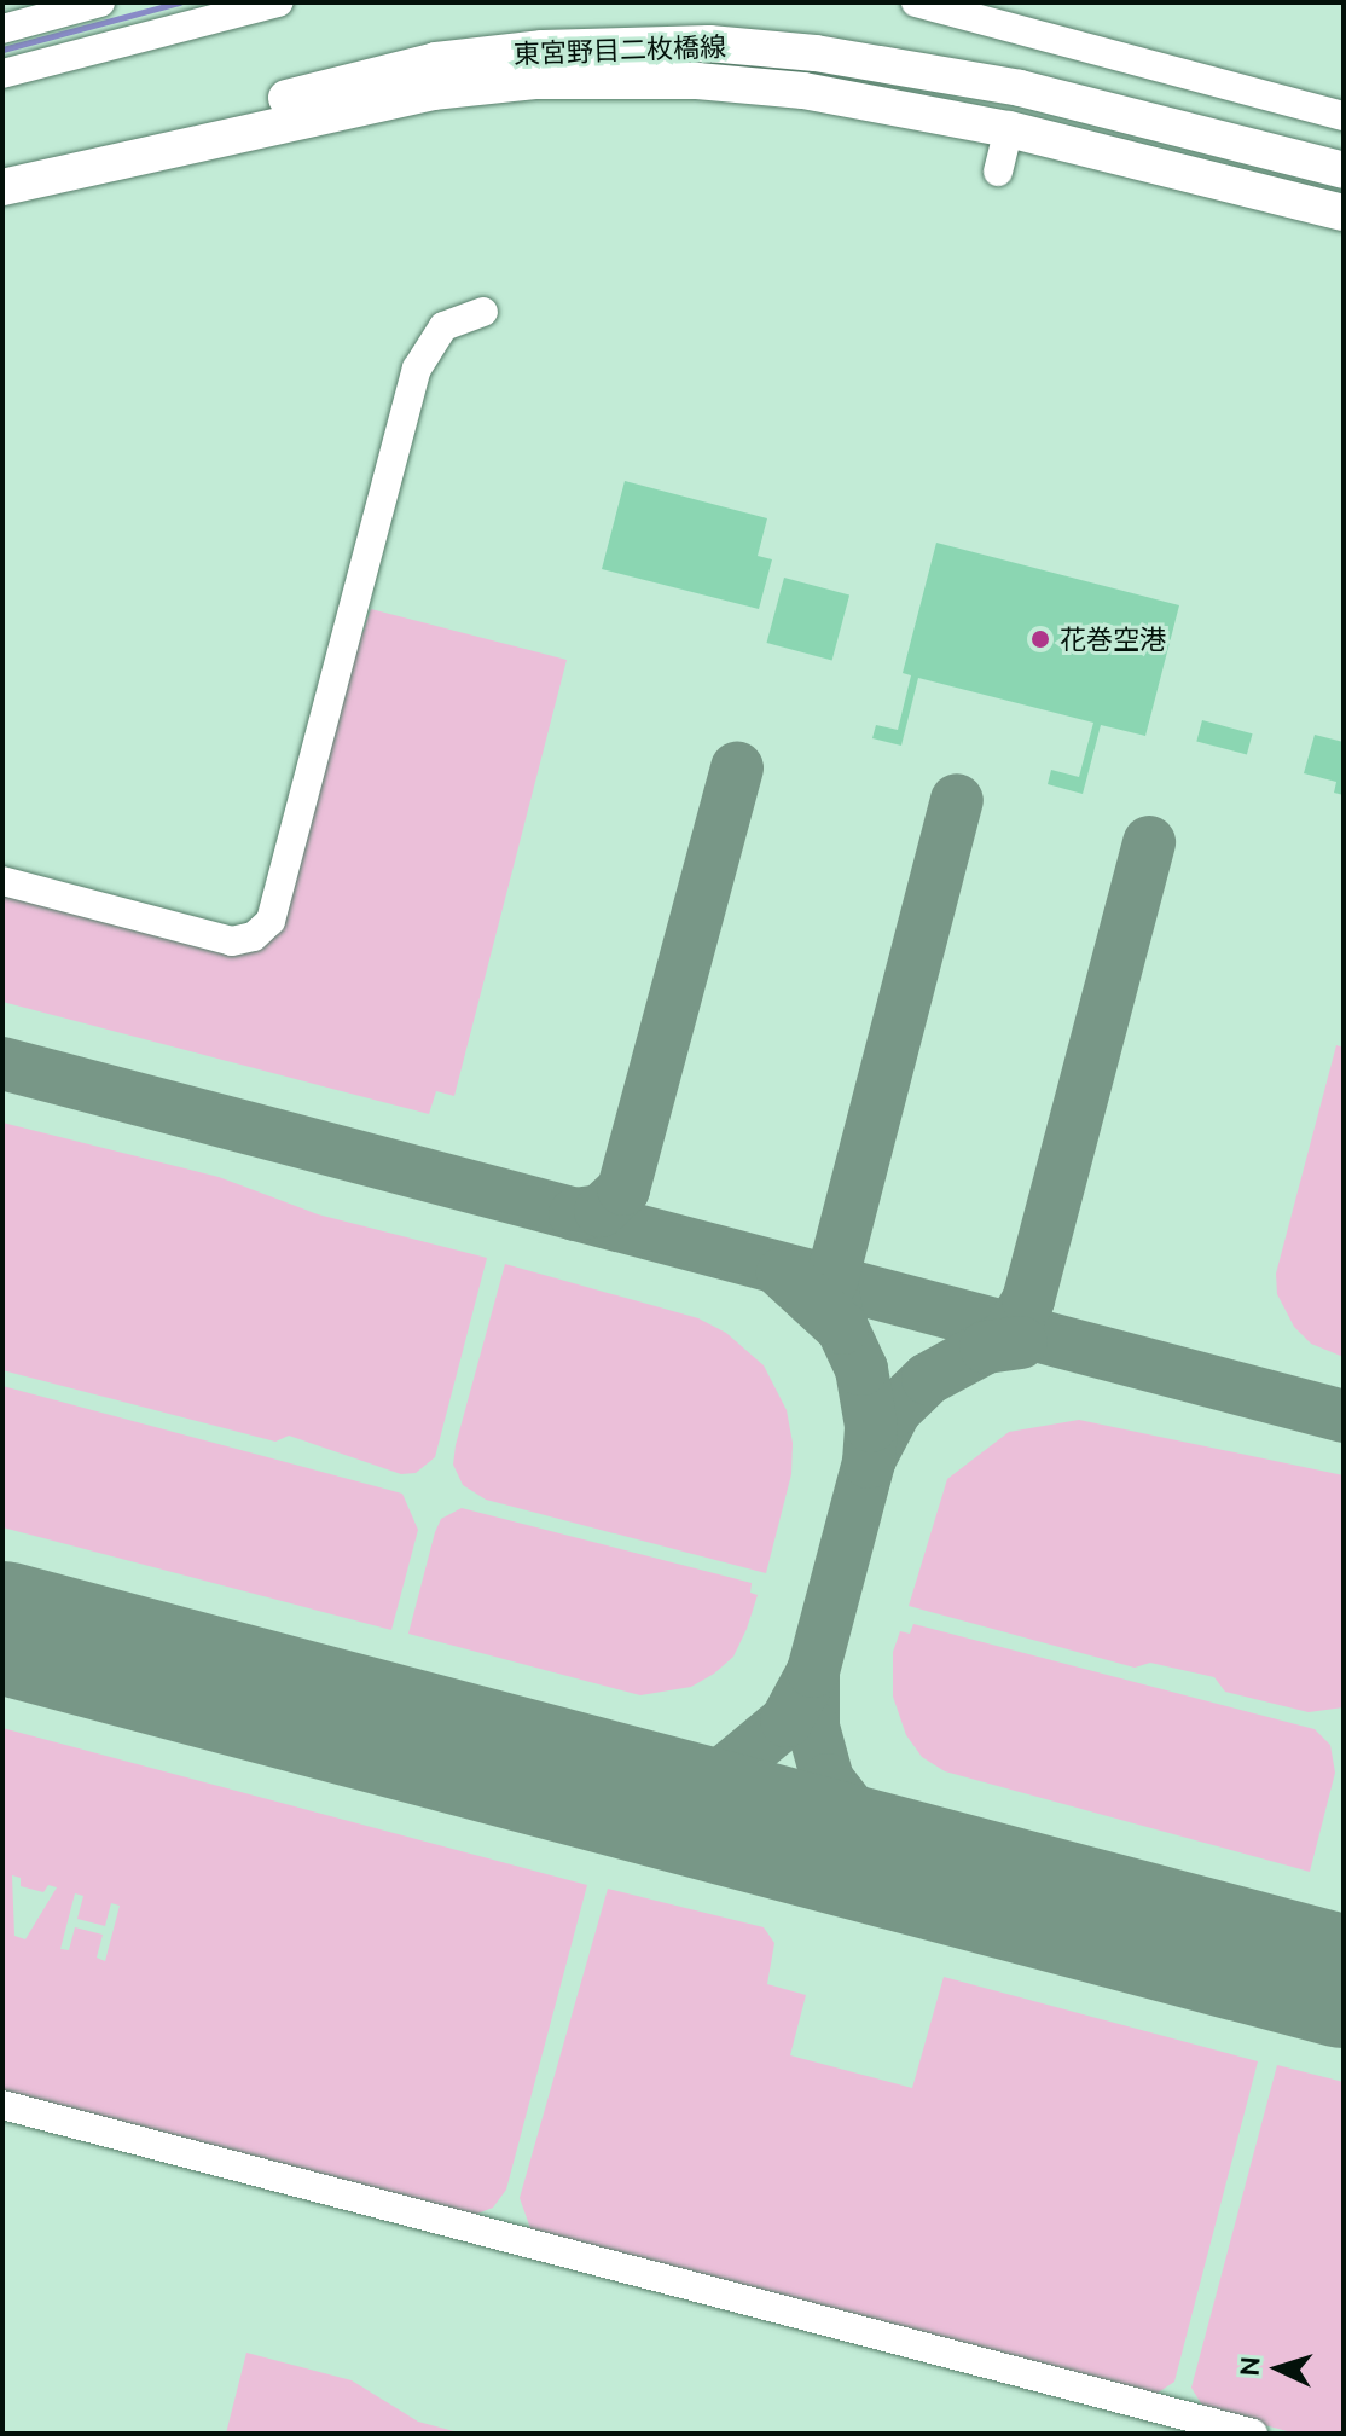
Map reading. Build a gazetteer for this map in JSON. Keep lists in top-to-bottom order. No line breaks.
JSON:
{"streets":{"main road":["東宮野目二枚橋線"]},"places":["花巻空港"],"north":"left"}
